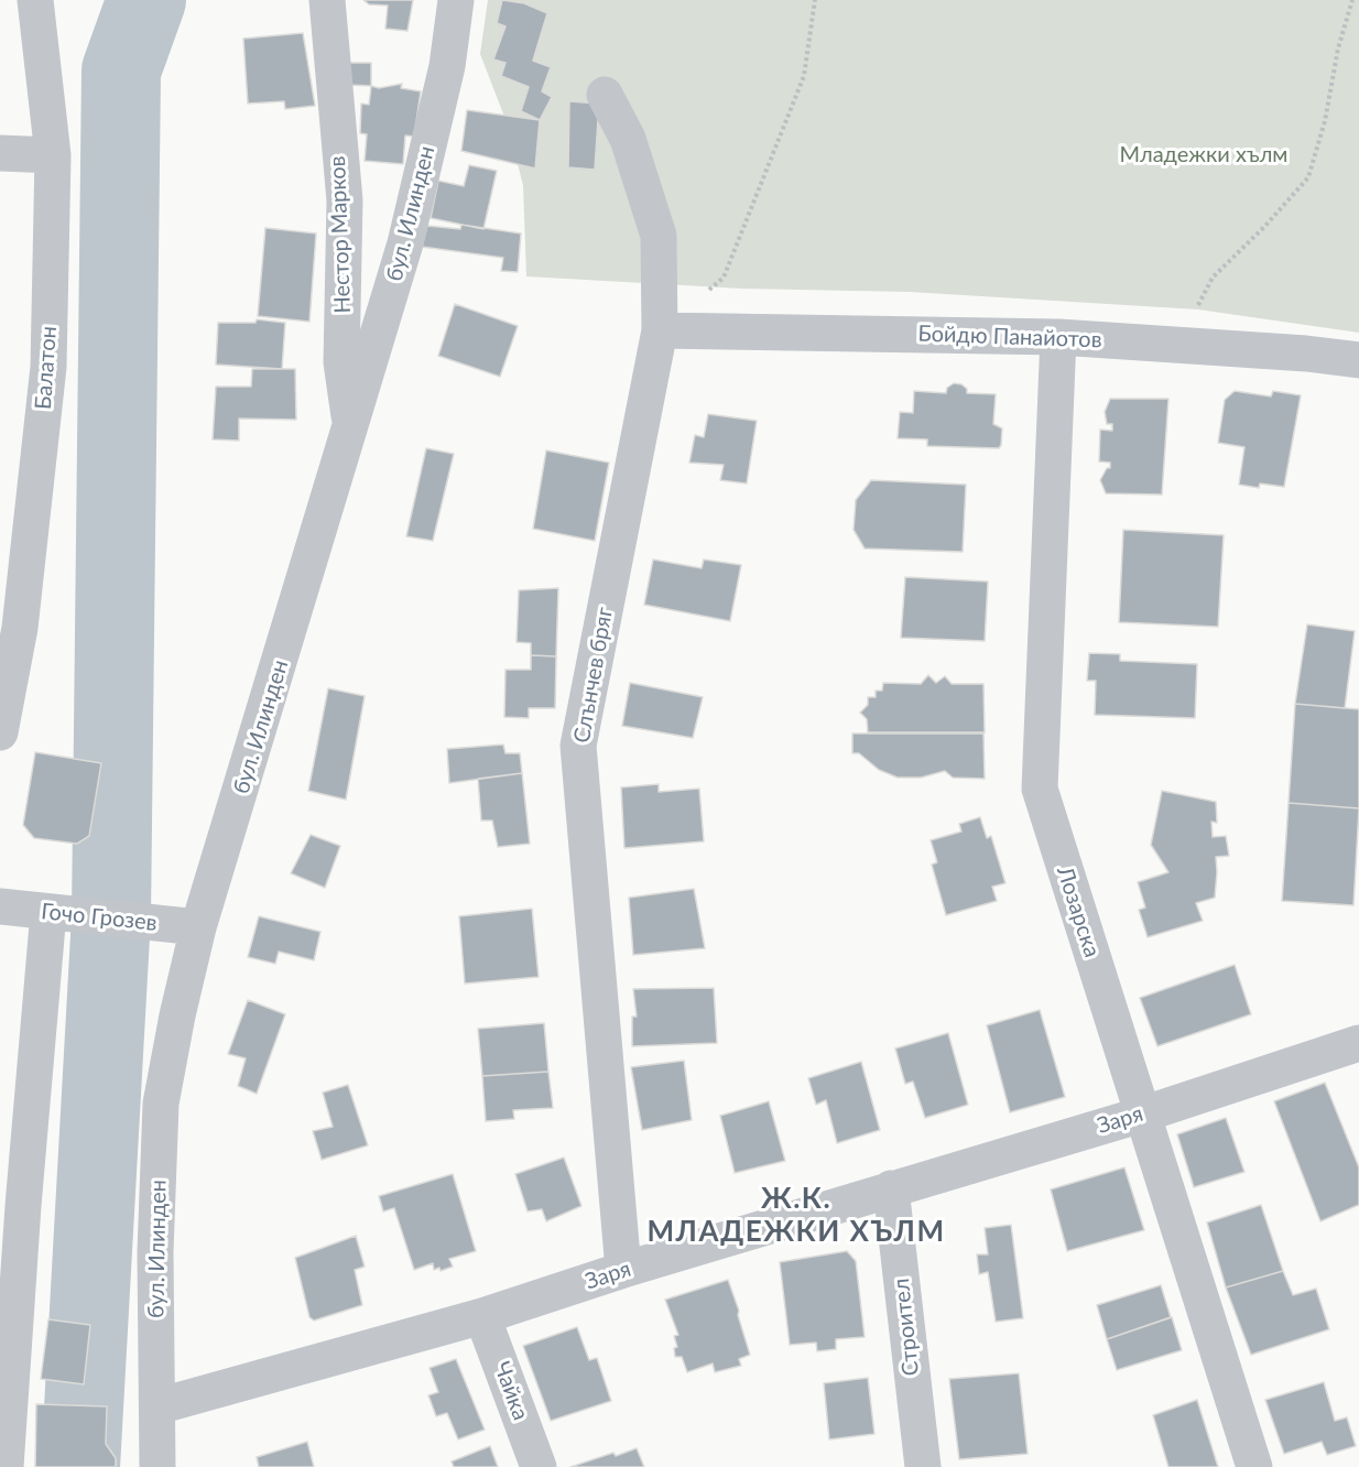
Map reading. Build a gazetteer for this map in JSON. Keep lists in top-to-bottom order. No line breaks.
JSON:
{"streets":{"street":["бул. Илинден","Нестор Марков","Бойдю Панайотов","Балатон","Слънчев бряг","Лозарска","Гочо Грозев","Заря","Строител","Чайка"]},"crossings":[["бул. Илинден","Нестор Марков"],["бул. Илинден","Гочо Грозев"],["бул. Илинден","Заря"],["Бойдю Панайотов","Слънчев бряг"],["Бойдю Панайотов","Лозарска"],["Слънчев бряг","Заря"],["Лозарска","Заря"],["Заря","Строител"],["Заря","Чайка"]],"districts":["Ж.К. МЛАДЕЖКИ ХЪЛМ"],"parks":["Младежки хълм"]}
